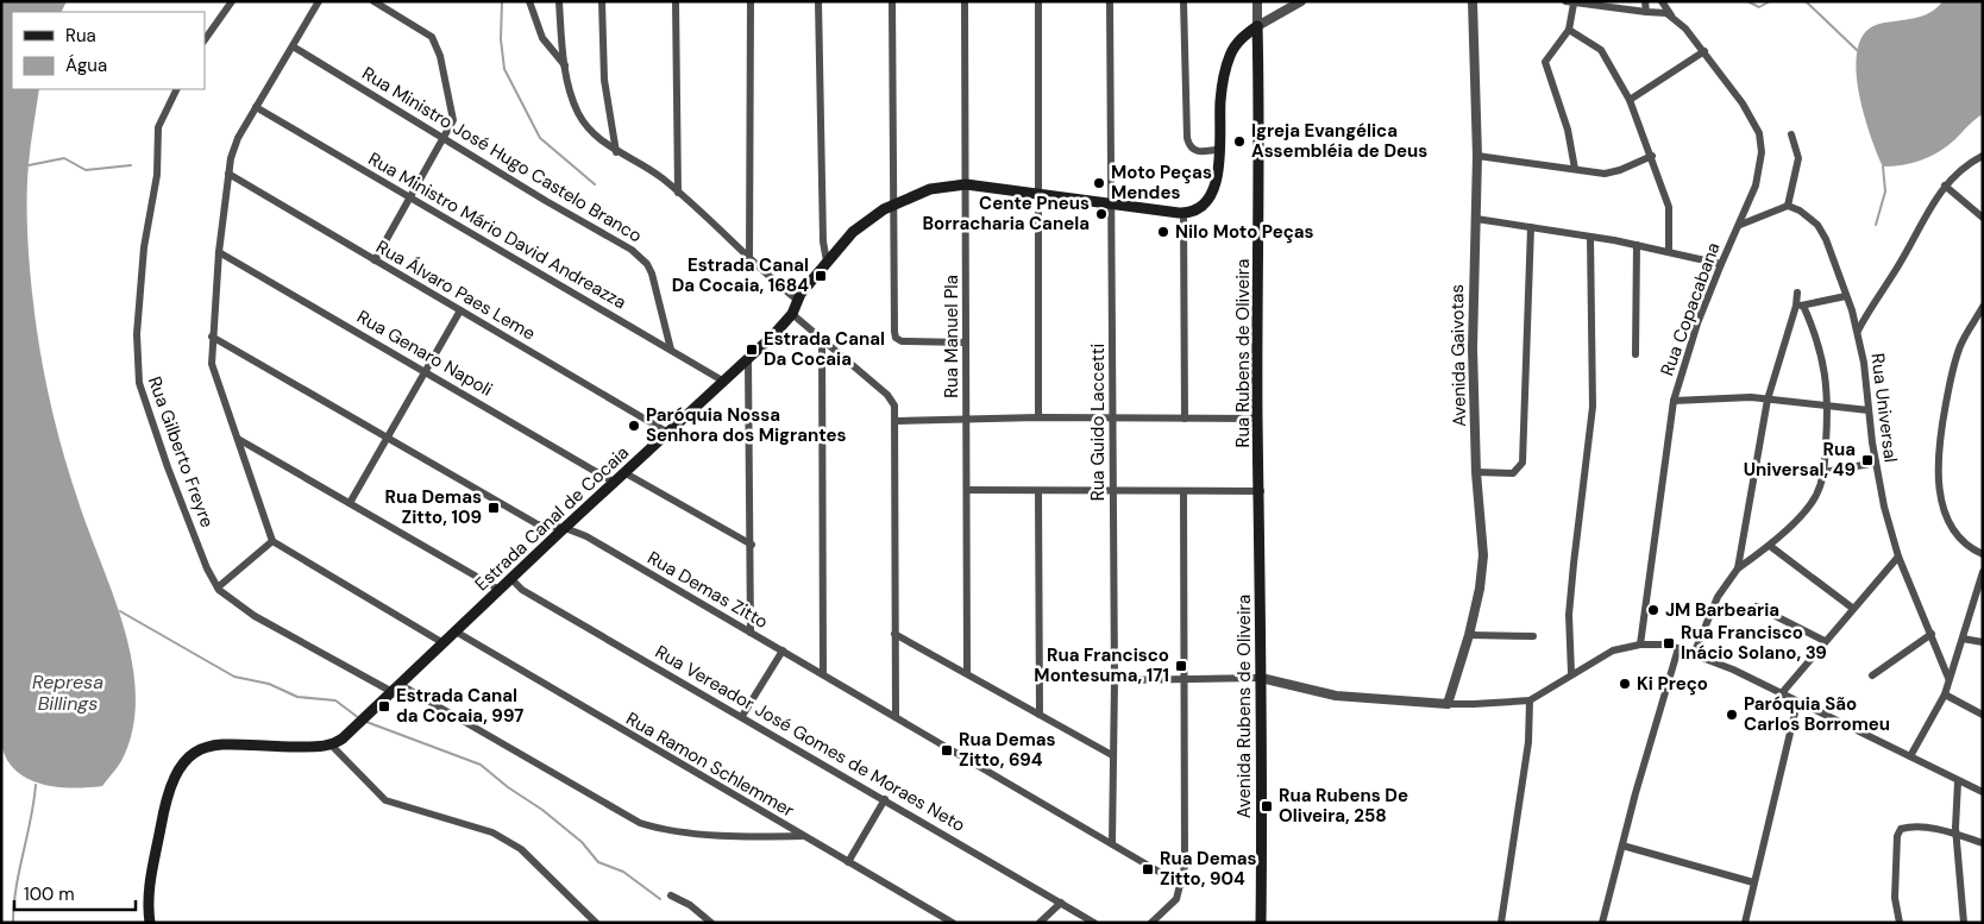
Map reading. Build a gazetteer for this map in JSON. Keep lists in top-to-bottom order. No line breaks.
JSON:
{"streets":{"main road":["Rua Rubens de Oliveira","Estrada Canal de Cocaia","Avenida Rubens de Oliveira"],"street":["Rua Ministro José Hugo Castelo Branco","Rua Ministro Mário David Andreazza","Rua Álvaro Paes Leme","Rua Copacabana","Rua Manuel Pla","Rua Genaro Napoli","Avenida Gaivotas","Rua Universal","Rua Guido Laccetti","Rua Gilberto Freyre","Rua Demas Zitto","Rua Vereador José Gomes de Moraes Neto","Rua Ramon Schlemmer"]},"crossings":[["Rua Ministro José Hugo Castelo Branco","Rua Ministro Mário David Andreazza"],["Rua Ministro Mário David Andreazza","Estrada Canal de Cocaia"],["Rua Álvaro Paes Leme","Estrada Canal de Cocaia"],["Rua Manuel Pla","Estrada Canal de Cocaia"],["Rua Genaro Napoli","Estrada Canal de Cocaia"],["Rua Rubens de Oliveira","Avenida Rubens de Oliveira"],["Rua Guido Laccetti","Estrada Canal de Cocaia"],["Rua Guido Laccetti","Rua Demas Zitto"],["Estrada Canal de Cocaia","Rua Demas Zitto"],["Estrada Canal de Cocaia","Rua Vereador José Gomes de Moraes Neto"],["Estrada Canal de Cocaia","Rua Ramon Schlemmer"]],"water":["Represa Billings"],"places":{"other":["Igreja Evangélica Assembléia de Deus","Moto Peças Mendes","Cente Pneus Borracharia Canela","Nilo Moto Peças","Paróquia Nossa Senhora dos Migrantes","JM Barbearia","Ki Preço","Paróquia São Carlos Borromeu"],"transit":["Estrada Canal Da Cocaia, 1684","Estrada Canal Da Cocaia","Rua Universal, 49","Rua Demas Zitto, 109","Rua Francisco Inácio Solano, 39","Rua Francisco Montesuma, 171","Estrada Canal da Cocaia, 997","Rua Demas Zitto, 694","Rua Rubens De Oliveira, 258","Rua Demas Zitto, 904"]},"legend":["Rua","Água"],"scale_bar":"100 m"}
